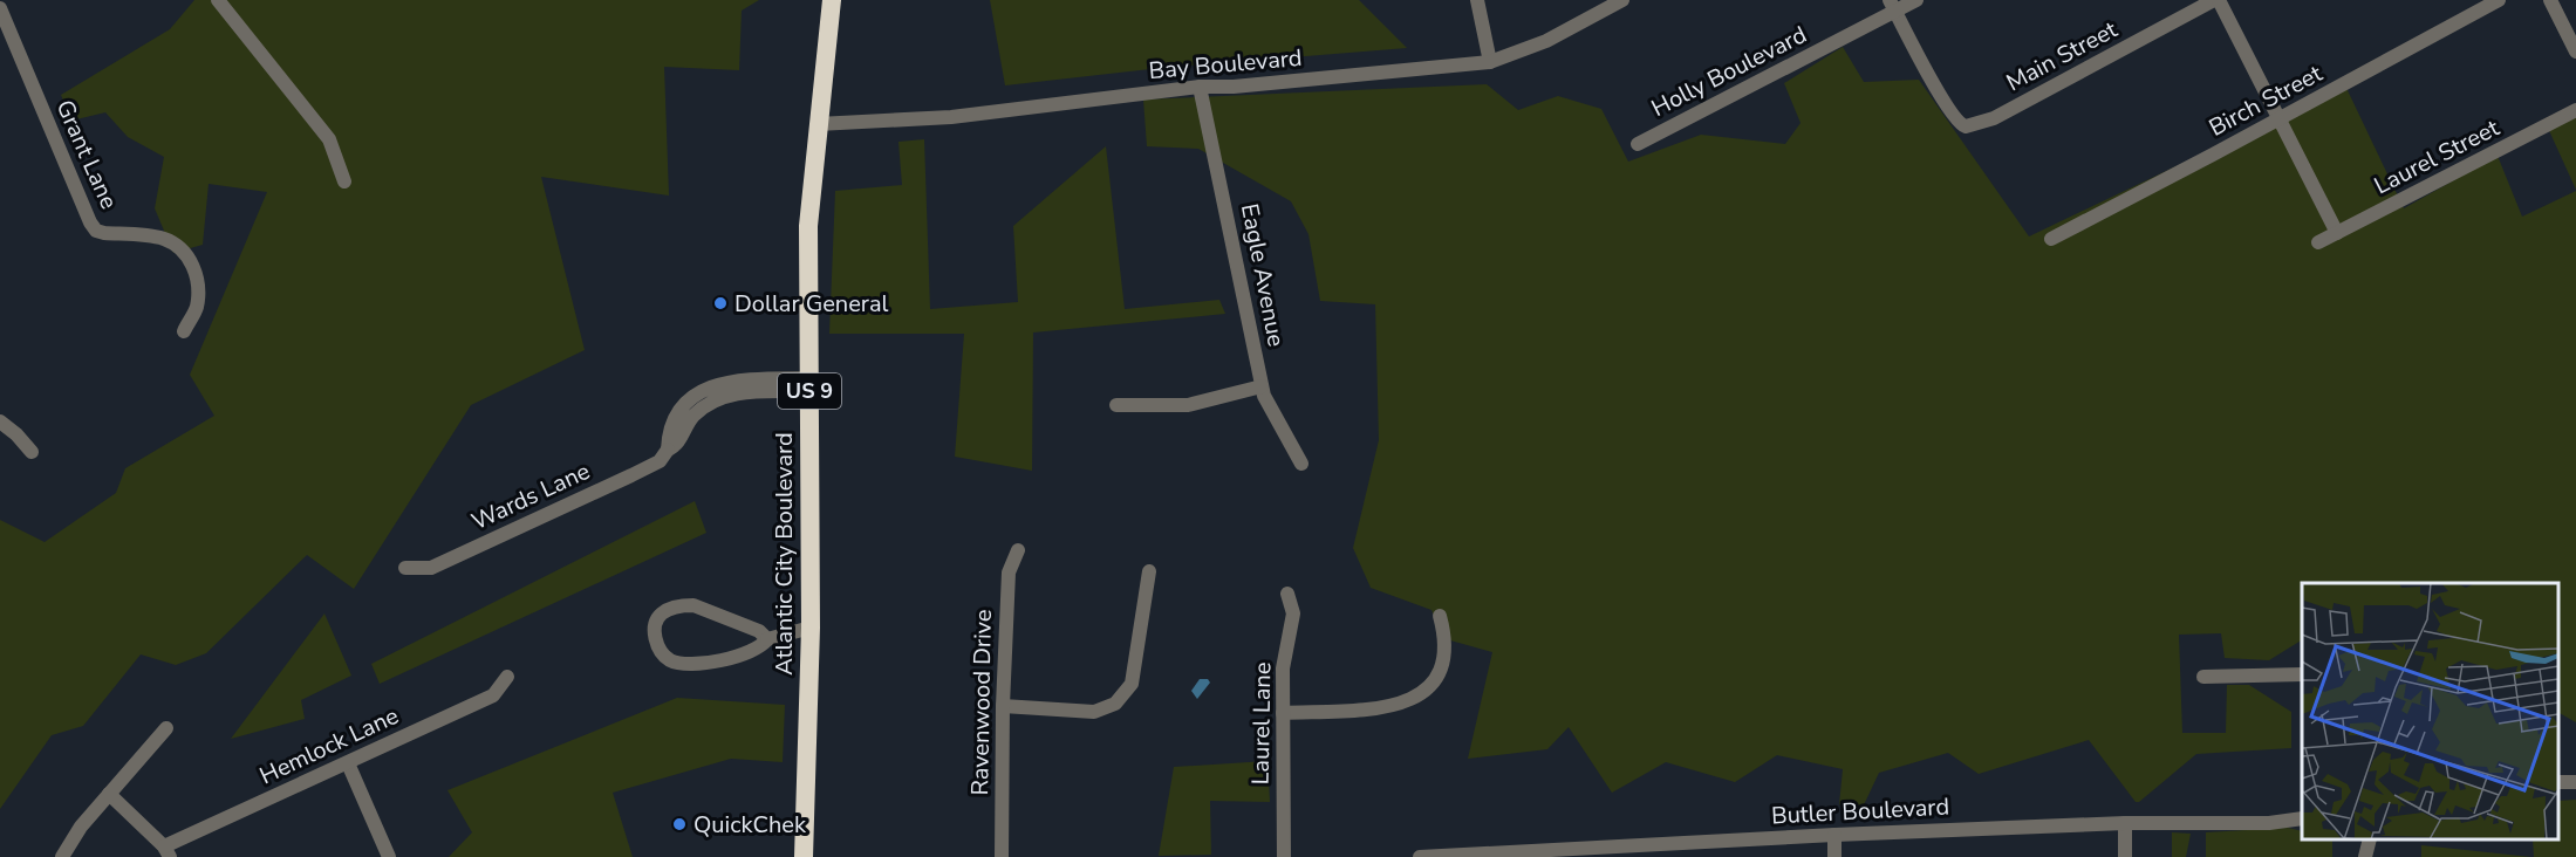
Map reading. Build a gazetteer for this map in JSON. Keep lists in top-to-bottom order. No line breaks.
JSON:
{"streets":{"highway":["US 9","Atlantic City Boulevard"],"street":["Main Street","Bay Boulevard","Holly Boulevard","Birch Street","Grant Lane","Laurel Street","Eagle Avenue","Wards Lane","Ravenwood Drive","Laurel Lane","Hemlock Lane","Butler Boulevard"]},"crossings":[["Main Street","Holly Boulevard"],["Bay Boulevard","Eagle Avenue"],["Bay Boulevard","Atlantic City Boulevard"],["Wards Lane","Atlantic City Boulevard"]],"places":["Dollar General","QuickChek"]}
